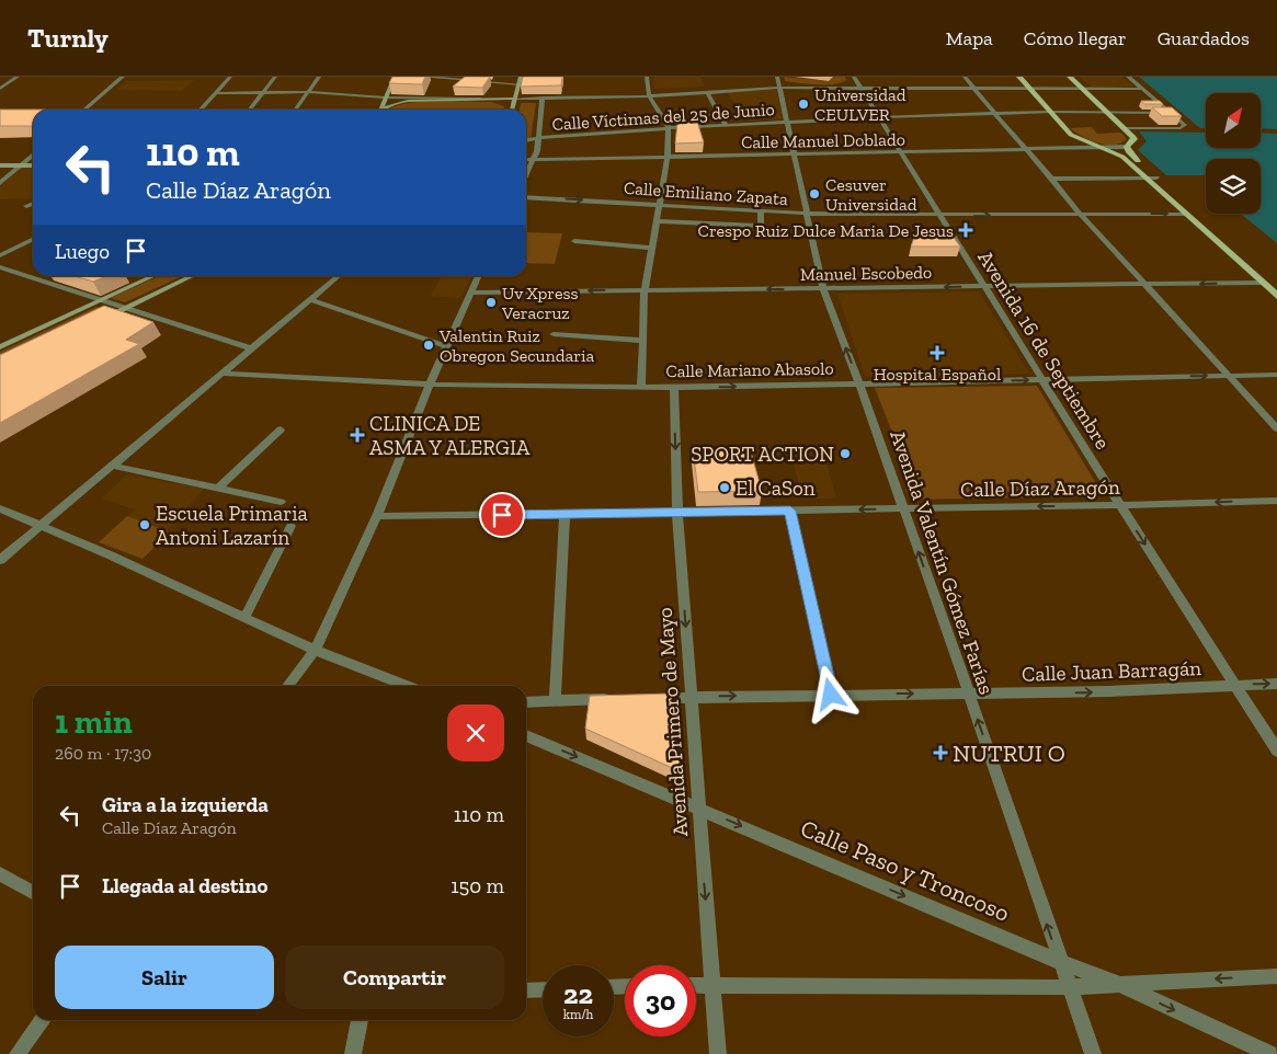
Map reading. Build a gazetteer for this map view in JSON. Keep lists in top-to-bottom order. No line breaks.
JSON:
{"streets":{"street":["Calle Víctimas del 25 de Junio","Calle Manuel Doblado","Calle Emiliano Zapata","Manuel Escobedo","Avenida 16 de Septiembre","Calle Mariano Abasolo","Calle Díaz Aragón","Avenida Valentín Gómez Farías","Calle Juan Barragán","Avenida Primero de Mayo","Calle Paso y Troncoso"]},"crossings":[["Calle Víctimas del 25 de Junio","Avenida 16 de Septiembre"],["Calle Víctimas del 25 de Junio","Avenida Valentín Gómez Farías"],["Calle Manuel Doblado","Avenida 16 de Septiembre"],["Calle Manuel Doblado","Avenida Valentín Gómez Farías"],["Calle Emiliano Zapata","Avenida 16 de Septiembre"],["Calle Emiliano Zapata","Avenida Valentín Gómez Farías"],["Manuel Escobedo","Avenida 16 de Septiembre"],["Manuel Escobedo","Avenida Valentín Gómez Farías"],["Avenida 16 de Septiembre","Calle Mariano Abasolo"],["Avenida 16 de Septiembre","Calle Díaz Aragón"],["Avenida 16 de Septiembre","Calle Juan Barragán"],["Calle Mariano Abasolo","Avenida Valentín Gómez Farías"],["Calle Mariano Abasolo","Avenida Primero de Mayo"],["Calle Díaz Aragón","Avenida Valentín Gómez Farías"],["Calle Díaz Aragón","Avenida Primero de Mayo"],["Avenida Valentín Gómez Farías","Calle Juan Barragán"],["Avenida Valentín Gómez Farías","Calle Paso y Troncoso"],["Calle Juan Barragán","Avenida Primero de Mayo"],["Avenida Primero de Mayo","Calle Paso y Troncoso"]],"one_way":["Manuel Escobedo","Calle Mariano Abasolo","Calle Díaz Aragón","Avenida Valentín Gómez Farías","Calle Juan Barragán","Avenida Primero de Mayo"],"places":{"other":["Universidad CEULVER","Cesuver Universidad","Uv Xpress Veracruz","Valentin Ruiz Obregon Secundaria","SPORT ACTION","El CaSon","Escuela Primaria Antoni Lazarín"],"health":["Crespo Ruiz Dulce Maria De Jesus","Hospital Español","CLINICA DE ASMA Y ALERGIA","NUTRUI O"]},"north":"top right","page":{"header":"Turnly","nav":["Mapa","Cómo llegar","Guardados"],"turn":["110 m","Calle Díaz Aragón"],"then":"Luego","heading":["1 min","260 m · 17:30"],"list":[{"name":"Gira a la izquierda","note":"Calle Díaz Aragón","value":"110 m"},{"name":"Llegada al destino","value":"150 m"}],"buttons":["Salir","Compartir"],"speed":"22 km/h","limit":"30"}}
